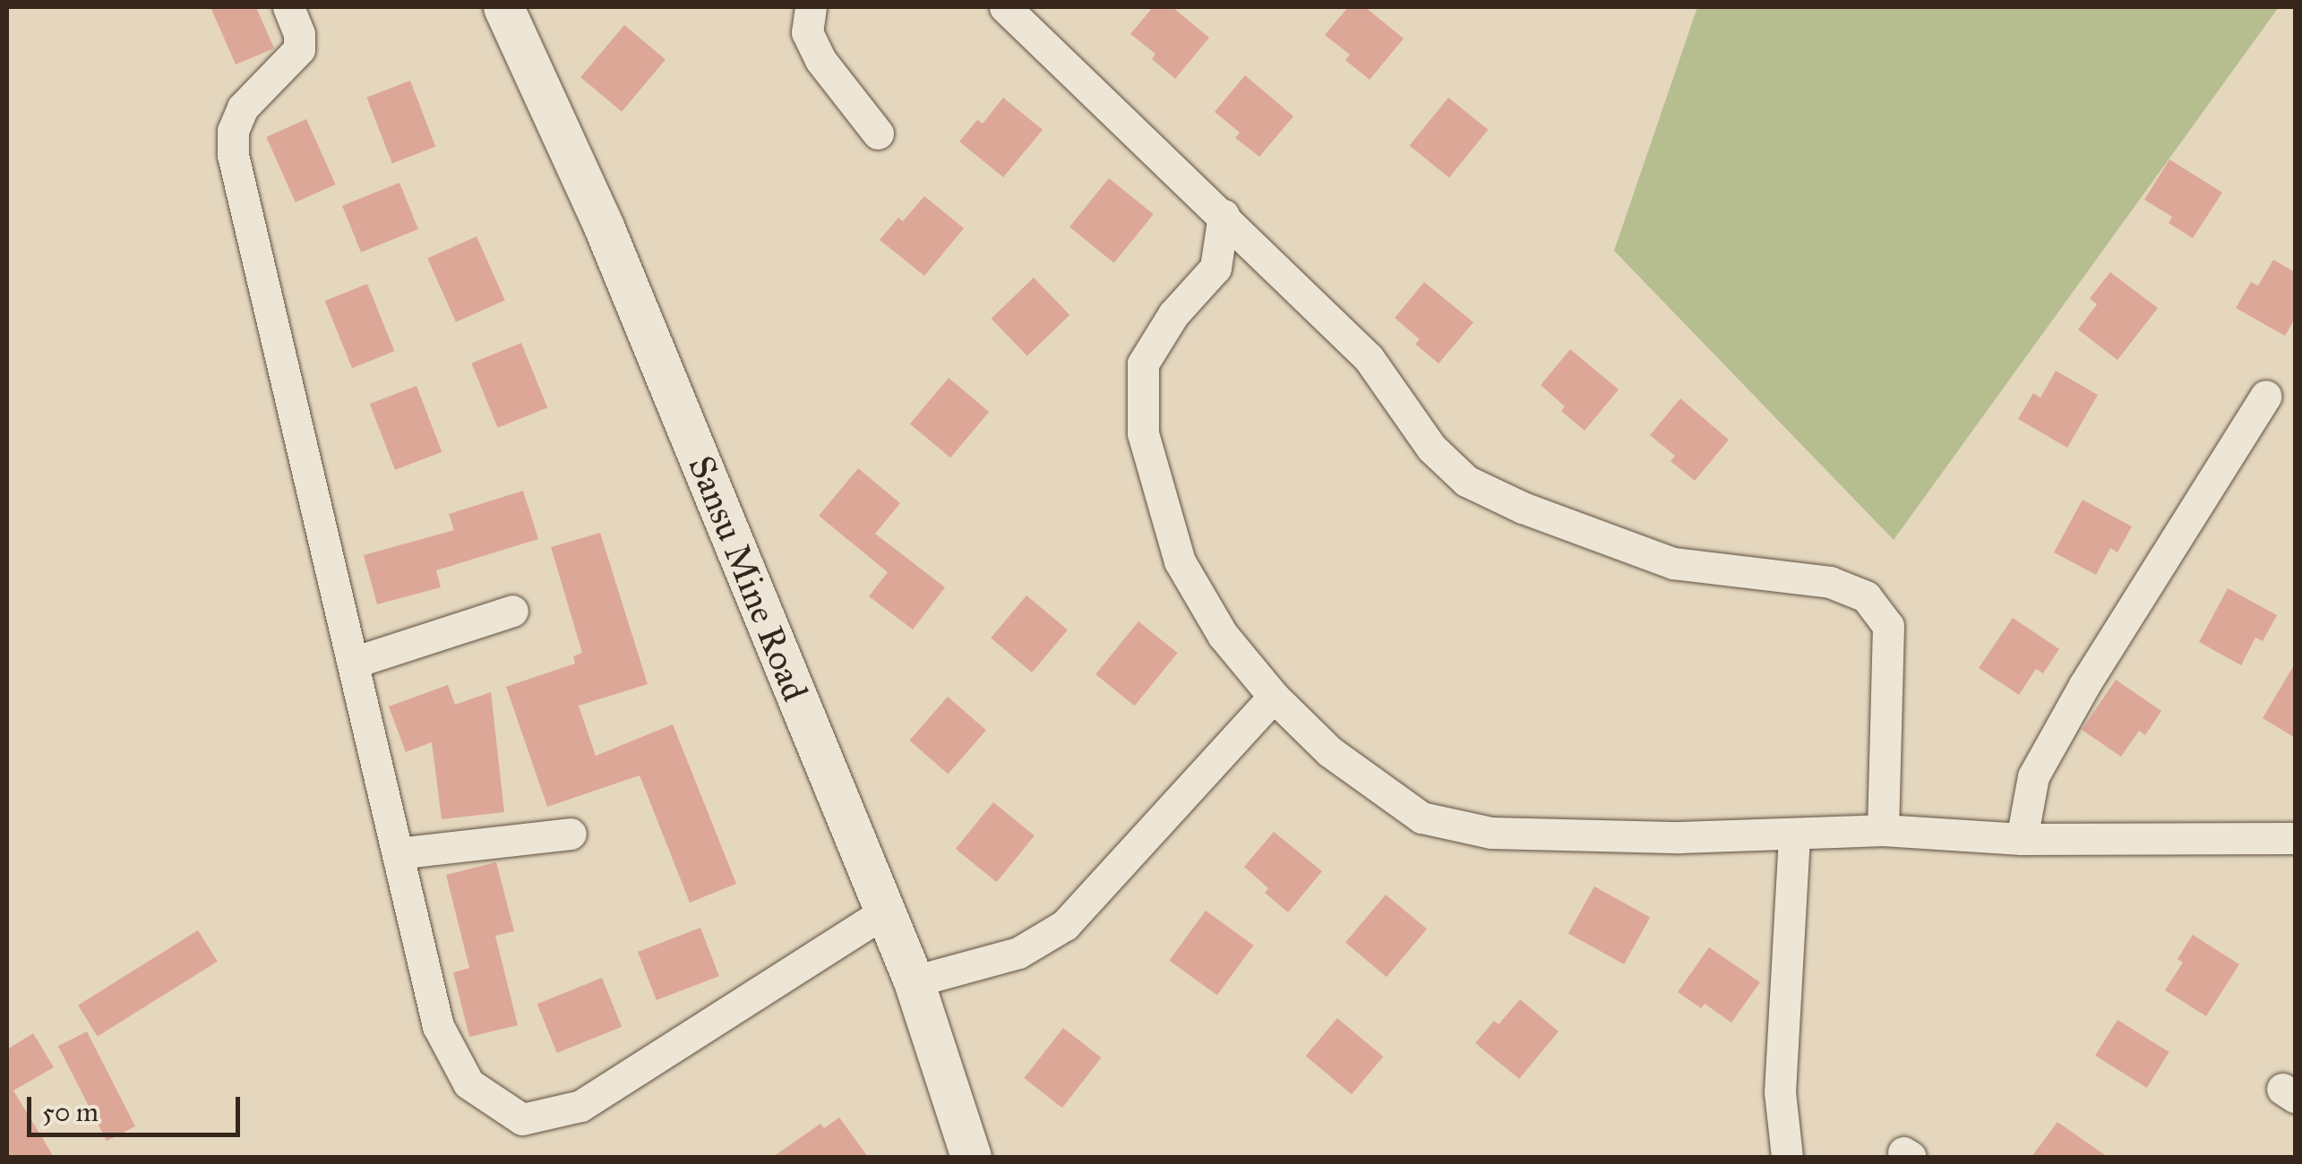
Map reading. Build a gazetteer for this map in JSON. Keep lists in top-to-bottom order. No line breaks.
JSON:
{"streets":{"street":["Sansu Mine Road"]},"scale_bar":"50 m"}
